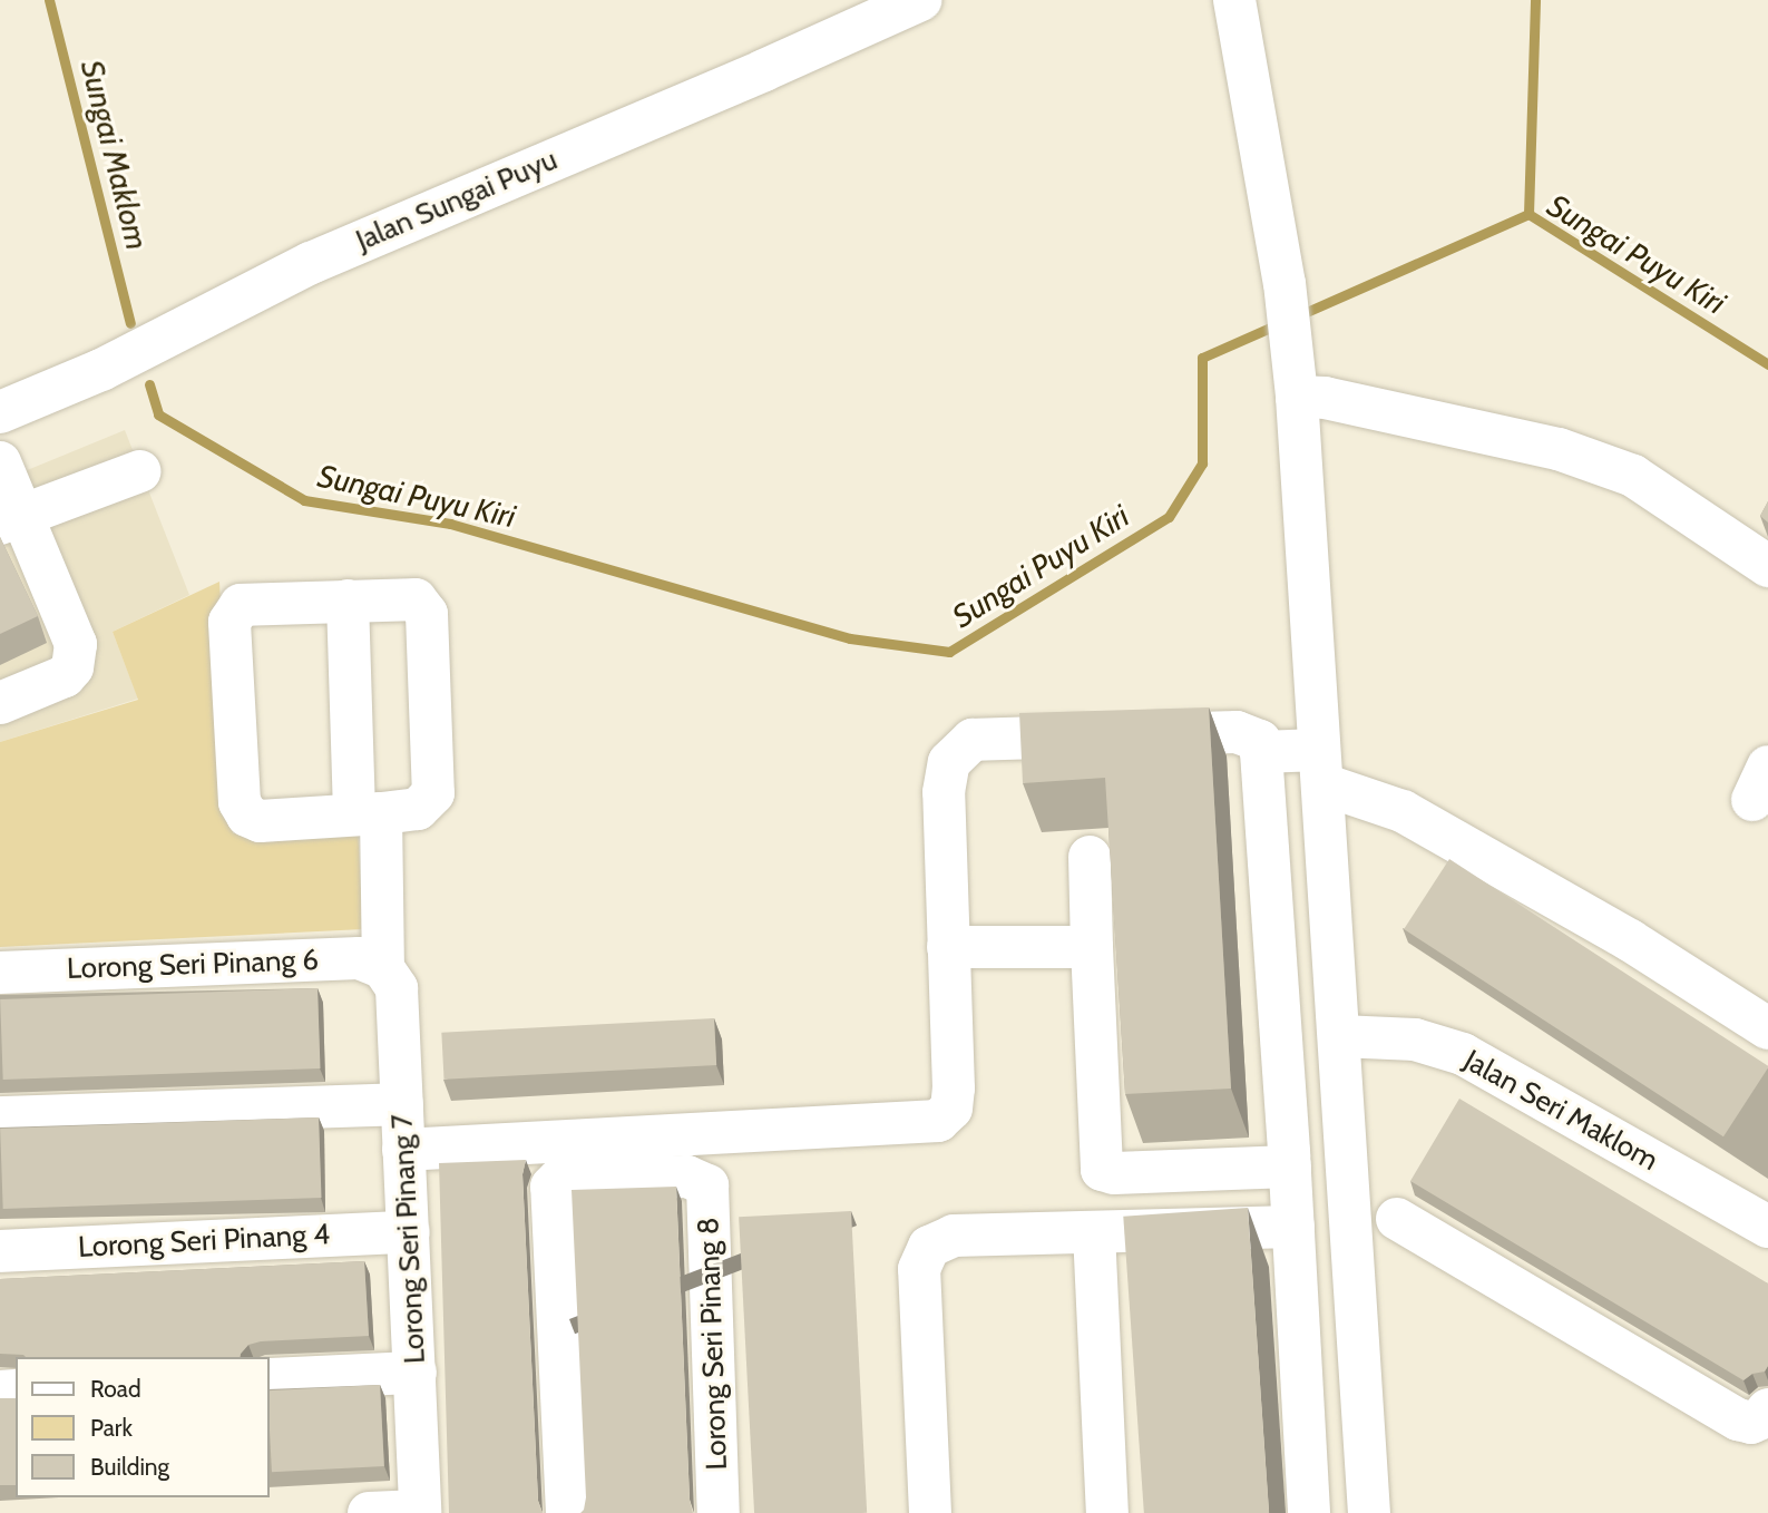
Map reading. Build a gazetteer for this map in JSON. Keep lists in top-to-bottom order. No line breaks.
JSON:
{"streets":{"street":["Jalan Sungai Puyu","Lorong Seri Pinang 6","Jalan Seri Maklom","Lorong Seri Pinang 7","Lorong Seri Pinang 4","Lorong Seri Pinang 8"]},"crossings":[["Lorong Seri Pinang 6","Lorong Seri Pinang 7"],["Lorong Seri Pinang 7","Lorong Seri Pinang 4"]],"water":["Sungai Maklom","Sungai Puyu Kiri"],"legend":["Road","Park","Building"]}
